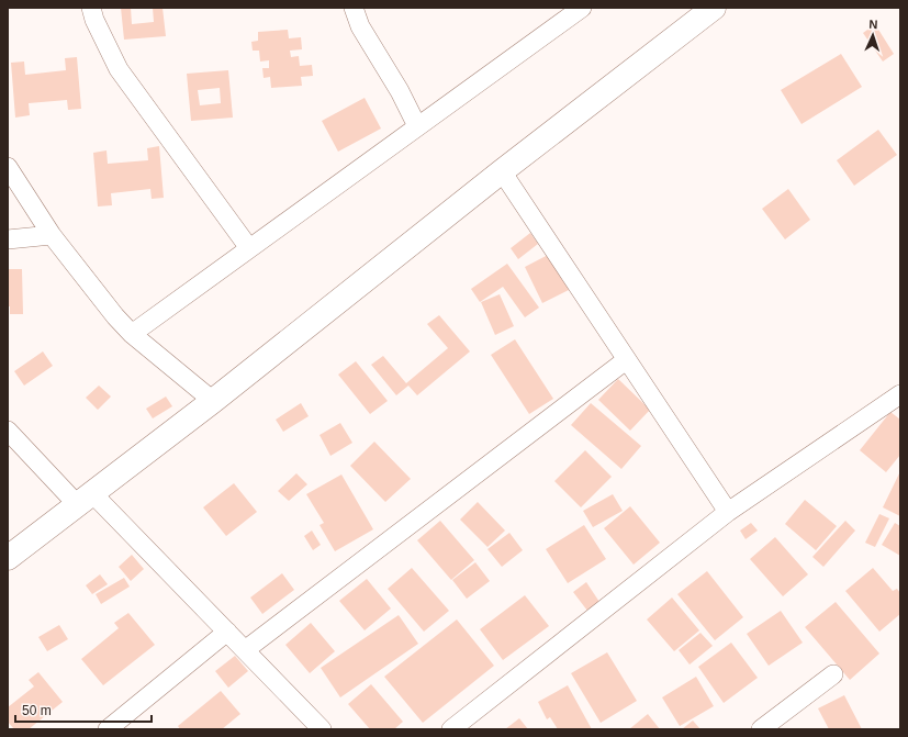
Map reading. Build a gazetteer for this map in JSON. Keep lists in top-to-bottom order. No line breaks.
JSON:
{"scale_bar":"50 m","north":"top"}
